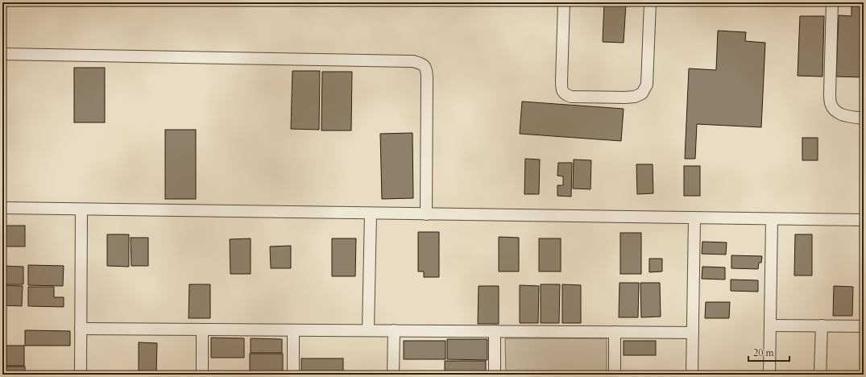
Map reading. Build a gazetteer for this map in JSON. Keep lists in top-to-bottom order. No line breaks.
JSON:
{"scale_bar":"20 m"}
